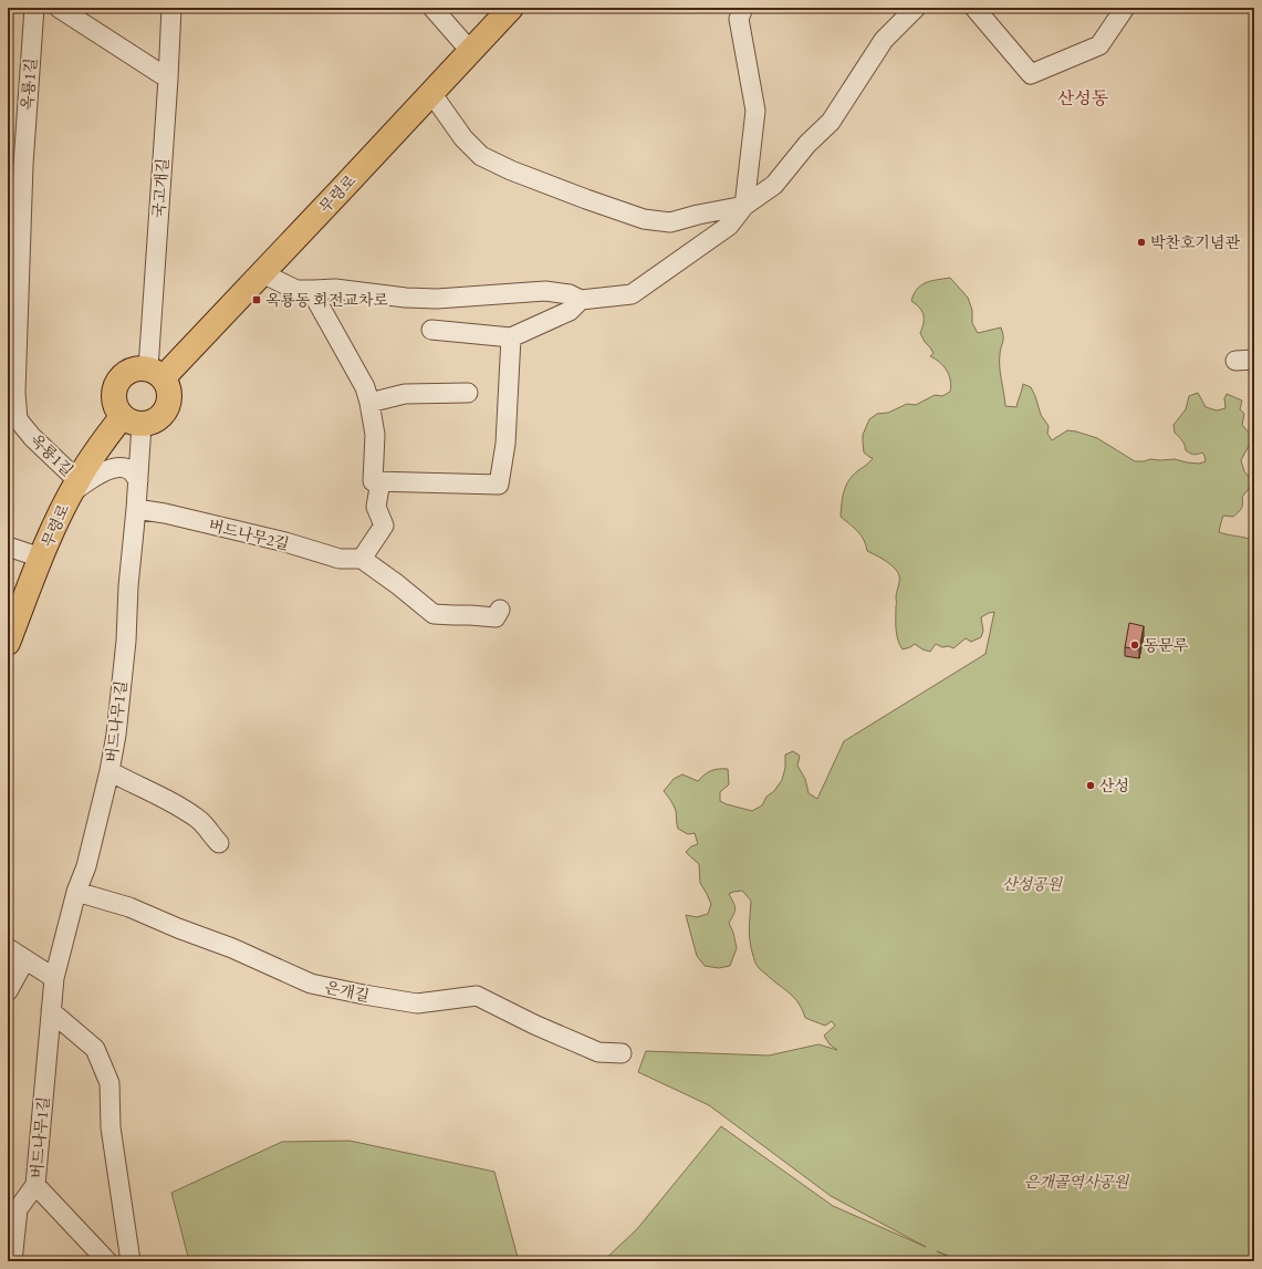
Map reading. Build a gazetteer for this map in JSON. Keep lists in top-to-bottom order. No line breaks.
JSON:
{"streets":{"main road":["무령로"],"street":["옥룡1길","국고개길","버드나무2길","버드나무1길","은개길"]},"crossings":[["옥룡1길","무령로"],["국고개길","무령로"],["국고개길","버드나무1길"],["무령로","버드나무1길"],["버드나무2길","버드나무1길"],["버드나무1길","은개길"]],"districts":["산성동"],"parks":["산성공원","은개골역사공원"],"places":{"other":["박찬호기념관","동문루","산성"],"transit":["옥룡동 회전교차로"]}}
